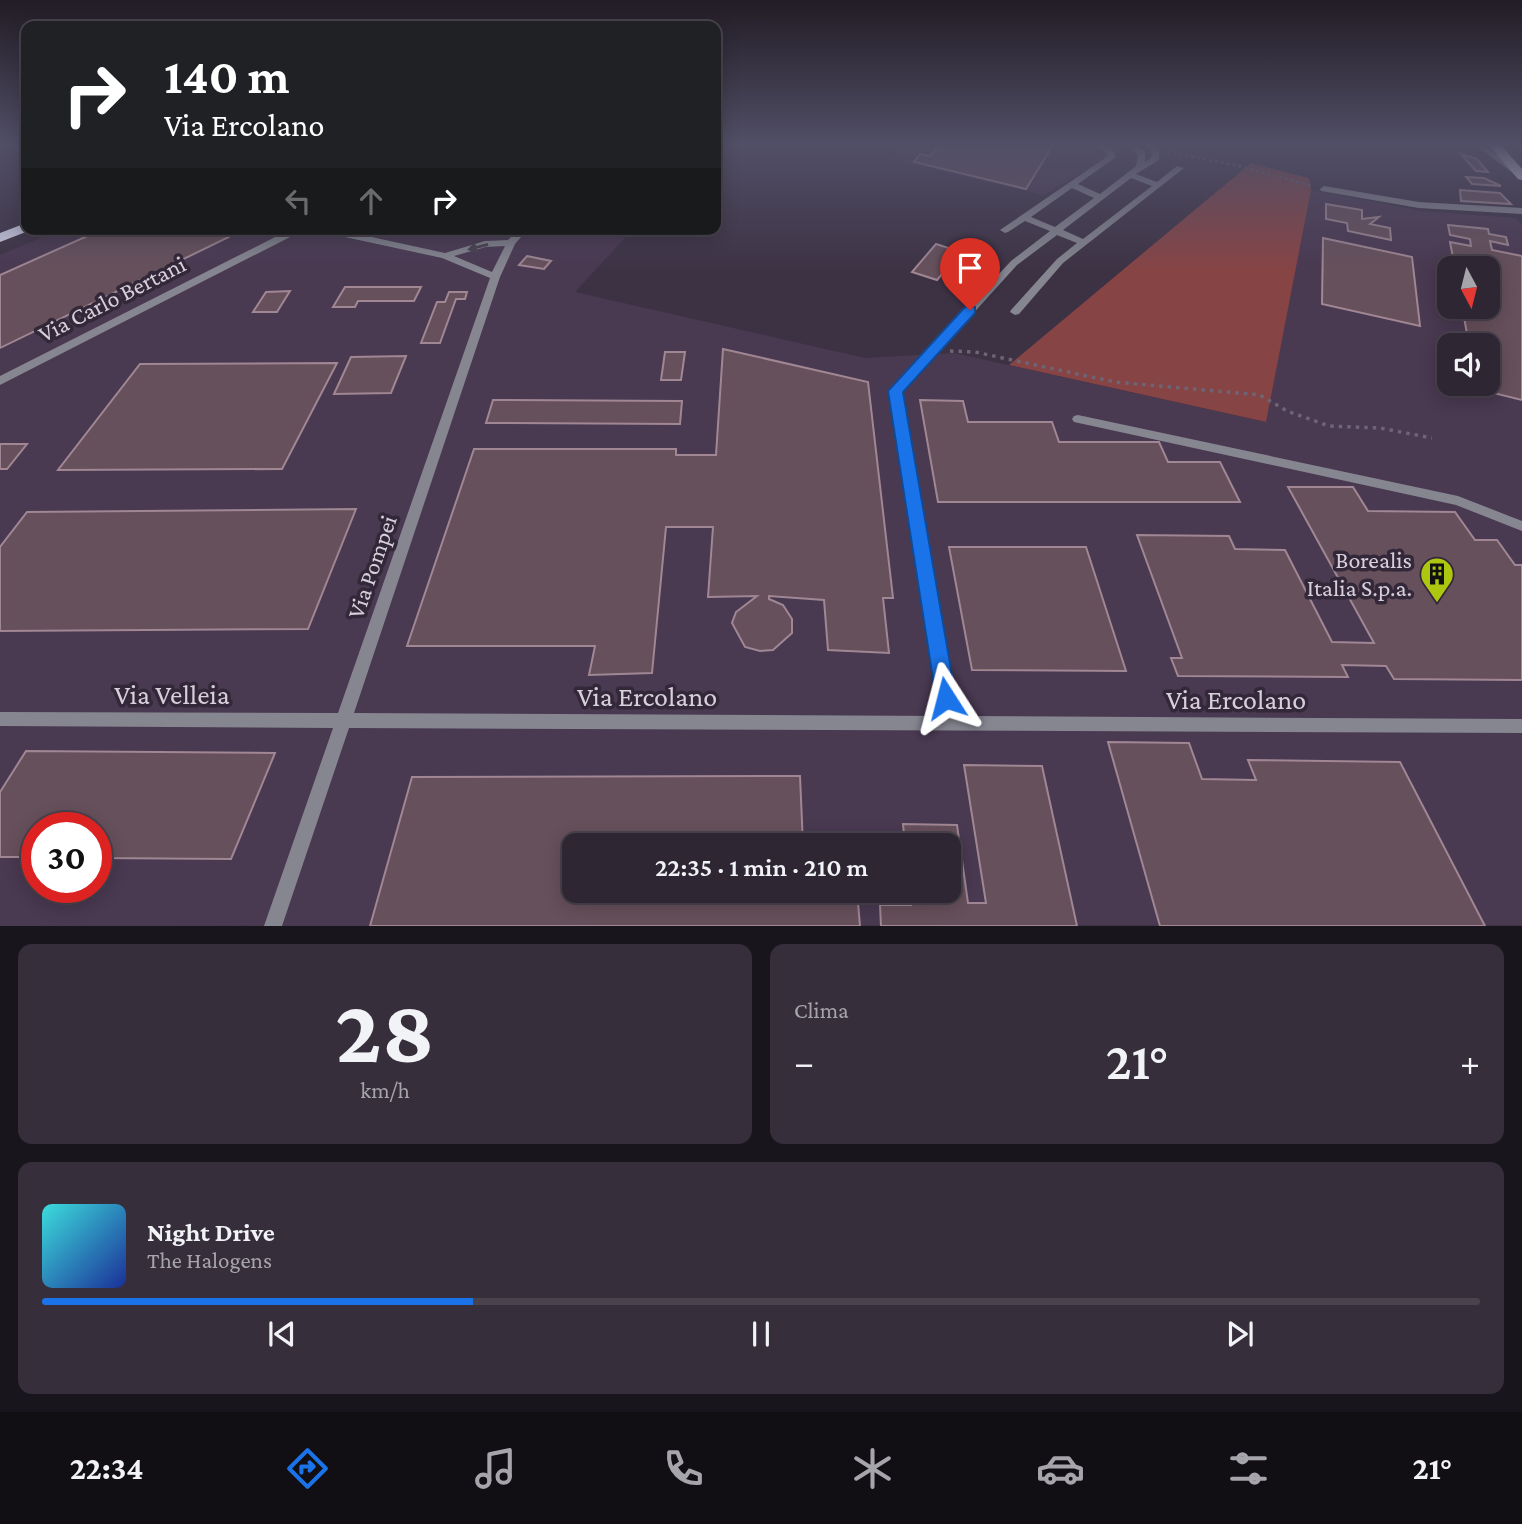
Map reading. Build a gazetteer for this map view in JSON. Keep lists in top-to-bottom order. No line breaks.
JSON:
{"streets":{"street":["Via Carlo Bertani","Via Pompei","Via Velleia","Via Ercolano"]},"crossings":[["Via Carlo Bertani","Via Pompei"],["Via Pompei","Via Velleia"],["Via Pompei","Via Ercolano"],["Via Velleia","Via Ercolano"]],"places":{"building":["Borealis Italia S.p.a."]},"north":"bottom","page":{"turn":["140 m","Via Ercolano"],"limit":"30","trip":"22:35 · 1 min · 210 m","tile":[["28","km/h"],"Clima"],"heat":["−","21°","+"],"song":["Night Drive","The Halogens"],"tabs":["22:34","21°"]}}
